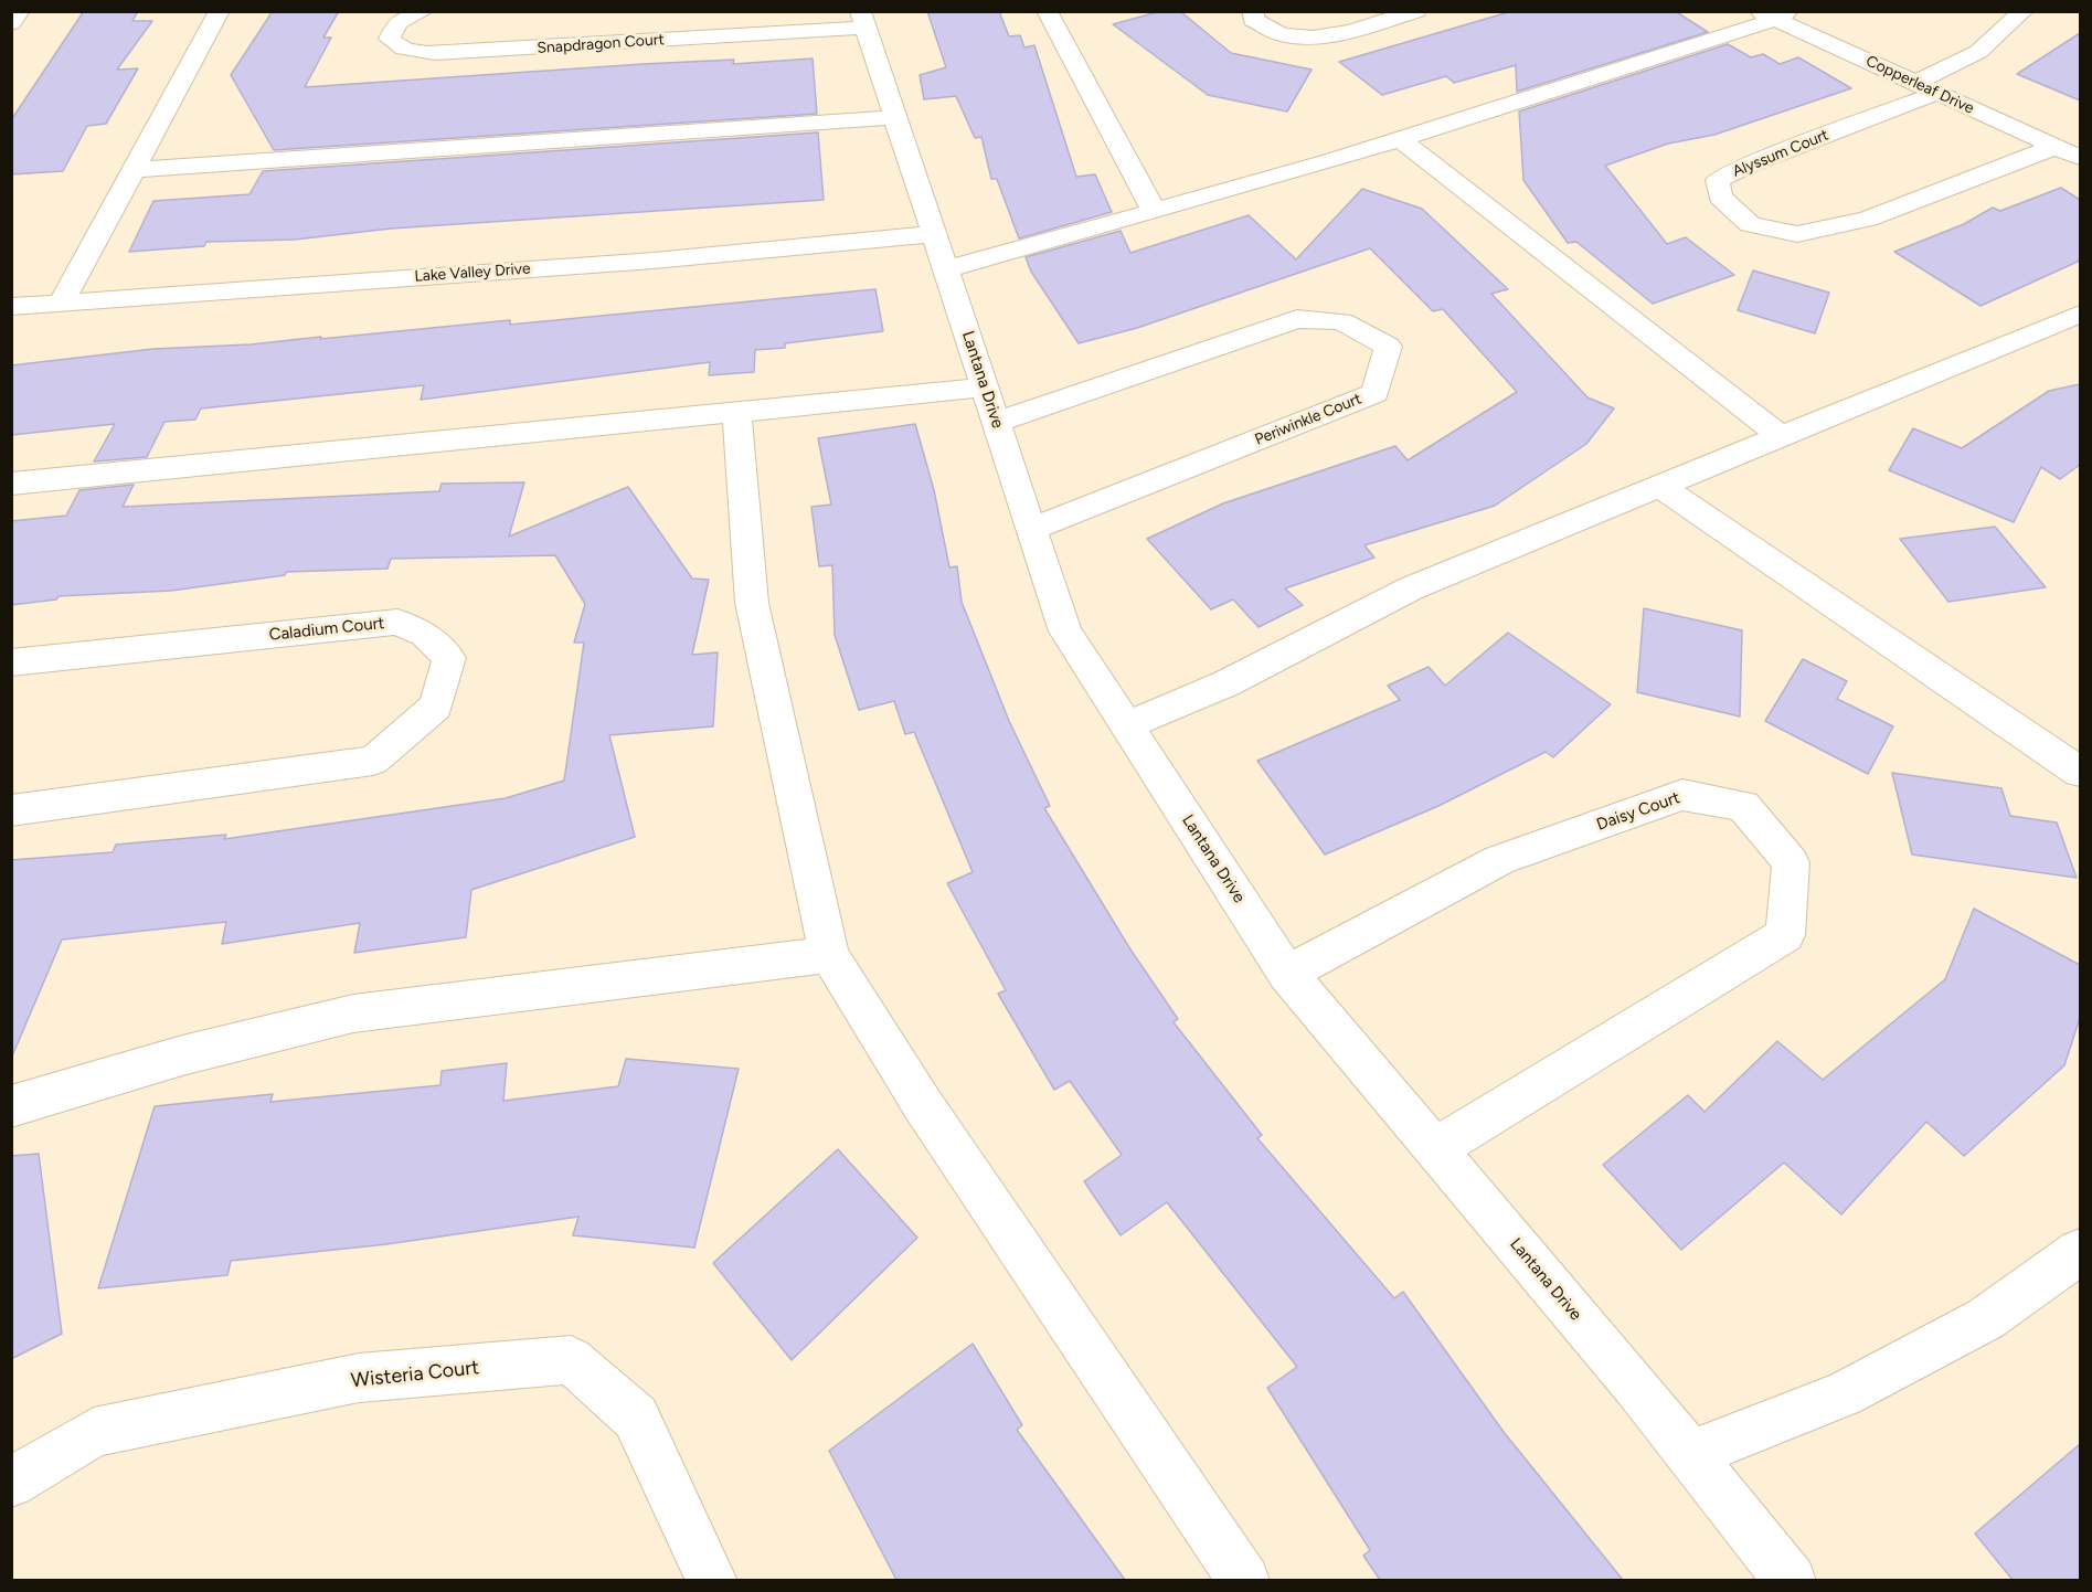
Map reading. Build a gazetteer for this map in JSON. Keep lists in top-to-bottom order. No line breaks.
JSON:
{"streets":{"street":["Snapdragon Court","Copperleaf Drive","Alyssum Court","Lake Valley Drive","Lantana Drive","Periwinkle Court","Caladium Court","Daisy Court","Wisteria Court"]},"crossings":[["Snapdragon Court","Lantana Drive"],["Copperleaf Drive","Alyssum Court"],["Lake Valley Drive","Lantana Drive"],["Lantana Drive","Periwinkle Court"],["Lantana Drive","Daisy Court"]]}
